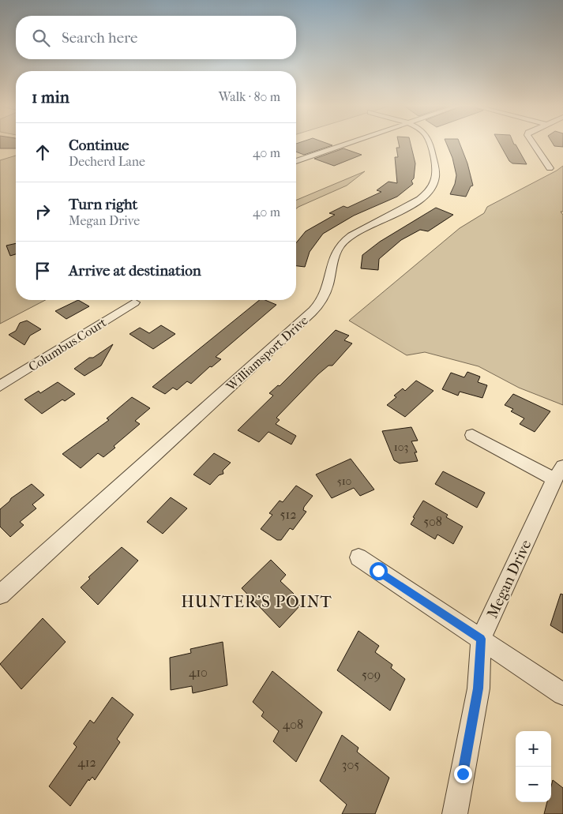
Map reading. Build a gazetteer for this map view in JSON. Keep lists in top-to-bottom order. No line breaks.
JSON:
{"streets":{"street":["Columbus Court","Williamsport Drive","Megan Drive"]},"districts":["HUNTER'S POINT"],"house_numbers":["103","510","512","508","410","509","408","412","305"],"page":{"search":"Search here","heading":["1 min","Walk · 80 m"],"list":[["Continue","Decherd Lane","40 m"],["Turn right","Megan Drive","40 m"],"Arrive at destination"],"map_buttons":["+","−"]}}
